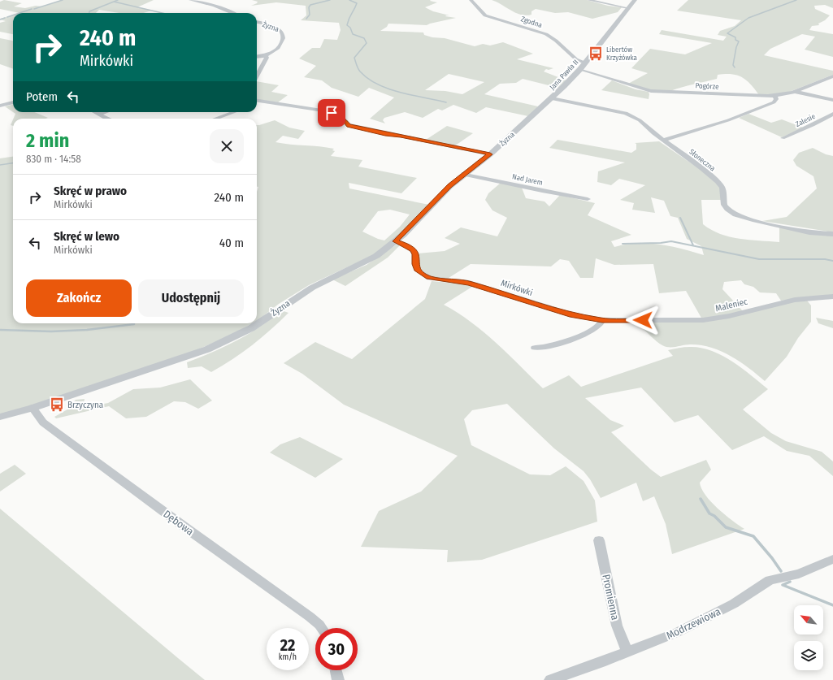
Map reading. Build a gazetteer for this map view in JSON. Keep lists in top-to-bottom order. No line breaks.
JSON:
{"streets":{"street":["Zgodna","Żyzna","Jana Pawła II","Pogórze","Zalesie","Słoneczna","Nad Jarem","Mirkówki","Maleniec","Dębowa","Promienna","Modrzewiowa"]},"crossings":[["Zgodna","Jana Pawła II"],["Żyzna","Jana Pawła II"],["Żyzna","Nad Jarem"],["Żyzna","Mirkówki"],["Żyzna","Dębowa"],["Jana Pawła II","Pogórze"],["Jana Pawła II","Słoneczna"],["Mirkówki","Maleniec"],["Promienna","Modrzewiowa"]],"places":{"bus stop":["Libertów Krzyżówka","Brzyczyna"]},"north":"top left","page":{"turn":["240 m","Mirkówki"],"then":"Potem","heading":["2 min","830 m · 14:58"],"list":[{"name":"Skręć w prawo","note":"Mirkówki","value":"240 m"},{"name":"Skręć w lewo","note":"Mirkówki","value":"40 m"}],"buttons":["Zakończ","Udostępnij"],"speed":"22 km/h","limit":"30"}}
